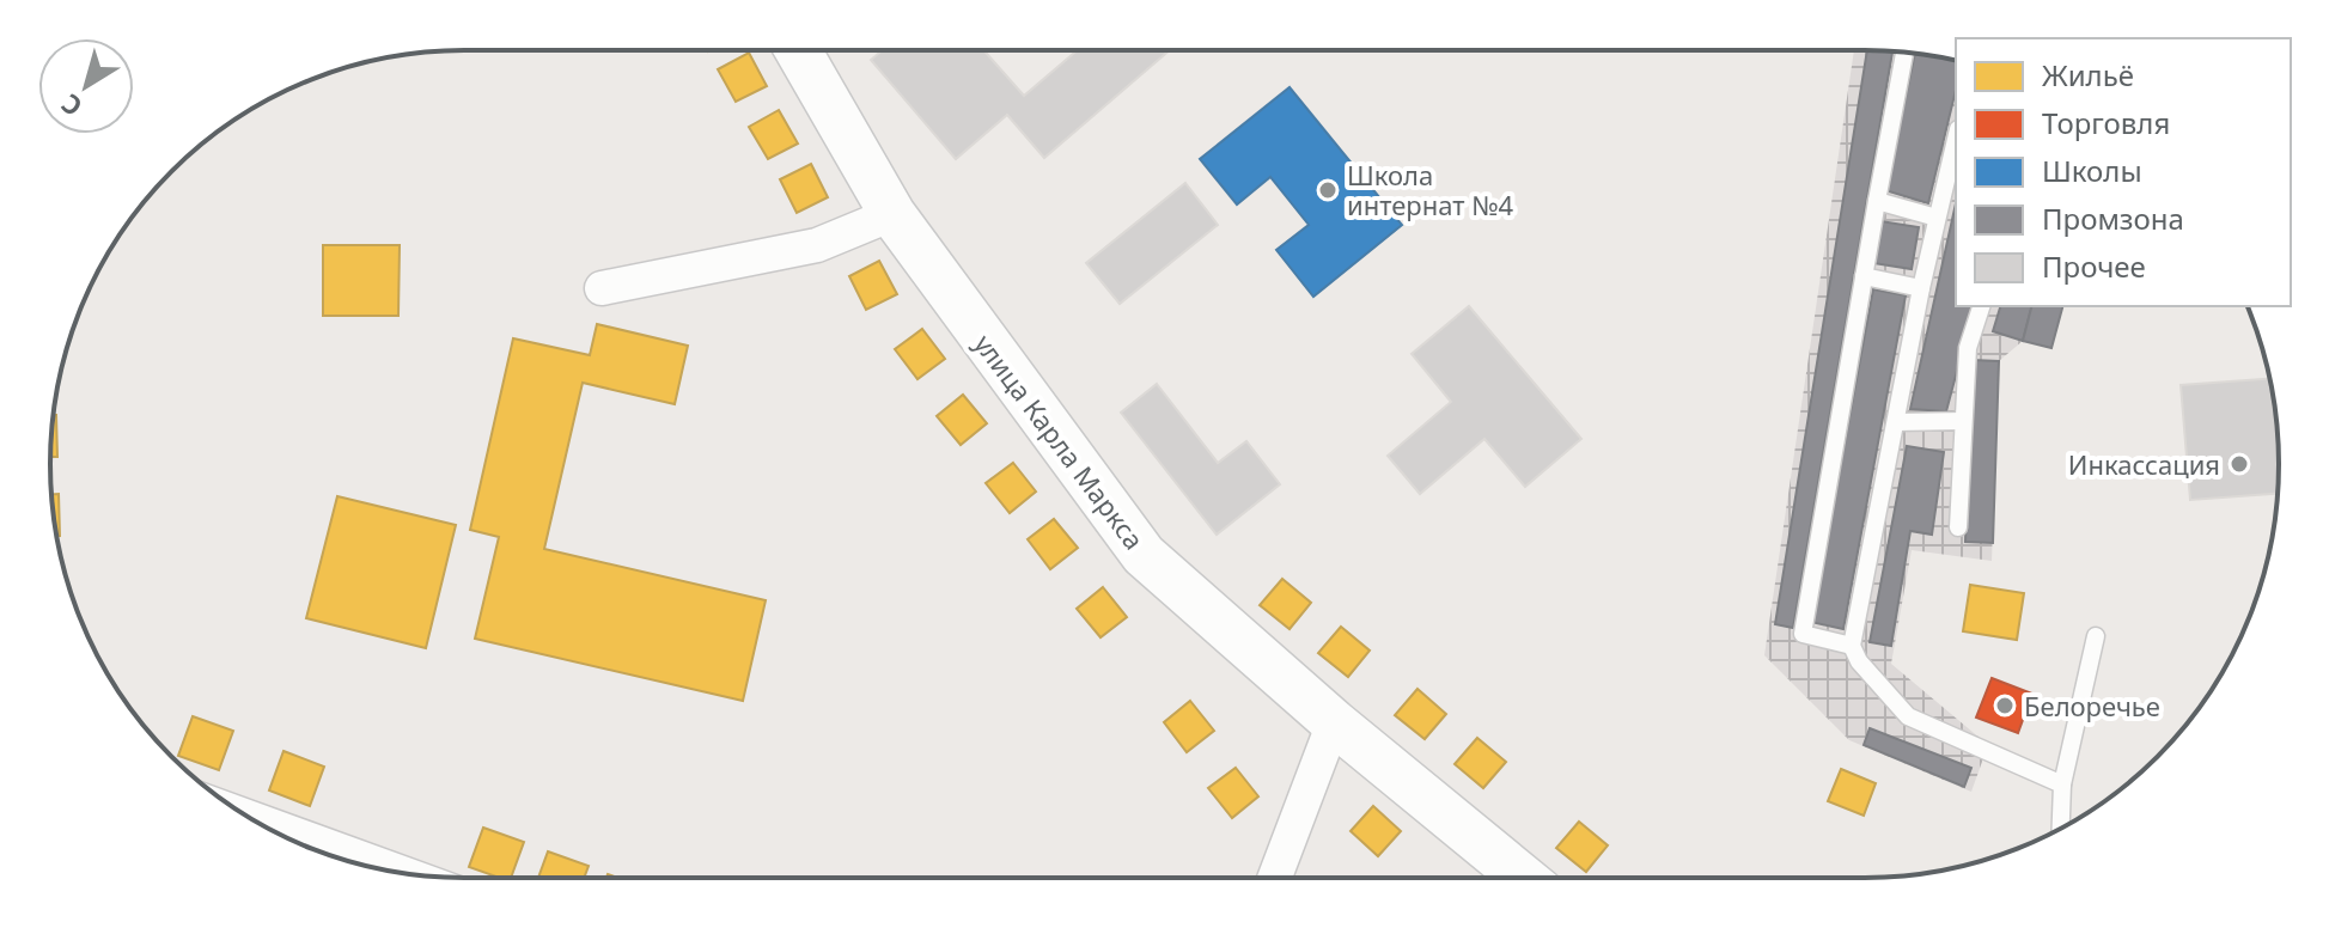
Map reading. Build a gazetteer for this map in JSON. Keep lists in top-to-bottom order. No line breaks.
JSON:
{"streets":{"street":["улица Карла Маркса"]},"places":["Школа интернат №4","Инкассация","Белоречье"],"legend":["Жильё","Торговля","Школы","Промзона","Прочее"],"north":"bottom left"}
